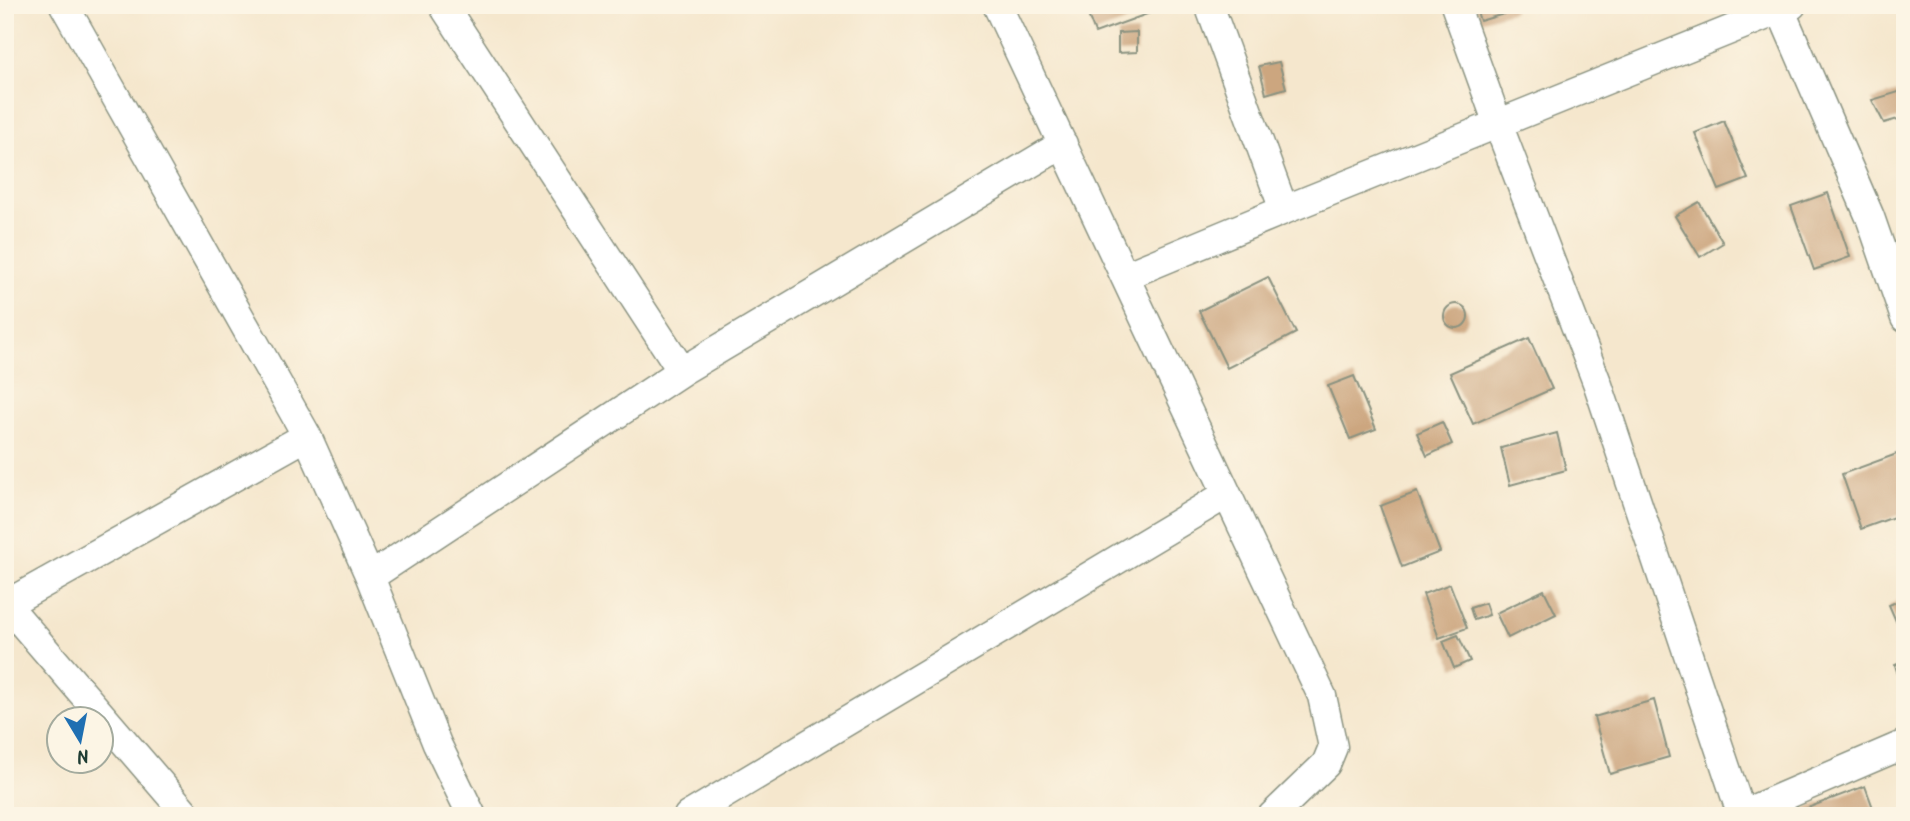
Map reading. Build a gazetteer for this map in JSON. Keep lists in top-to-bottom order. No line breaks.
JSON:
{"north":"bottom"}
